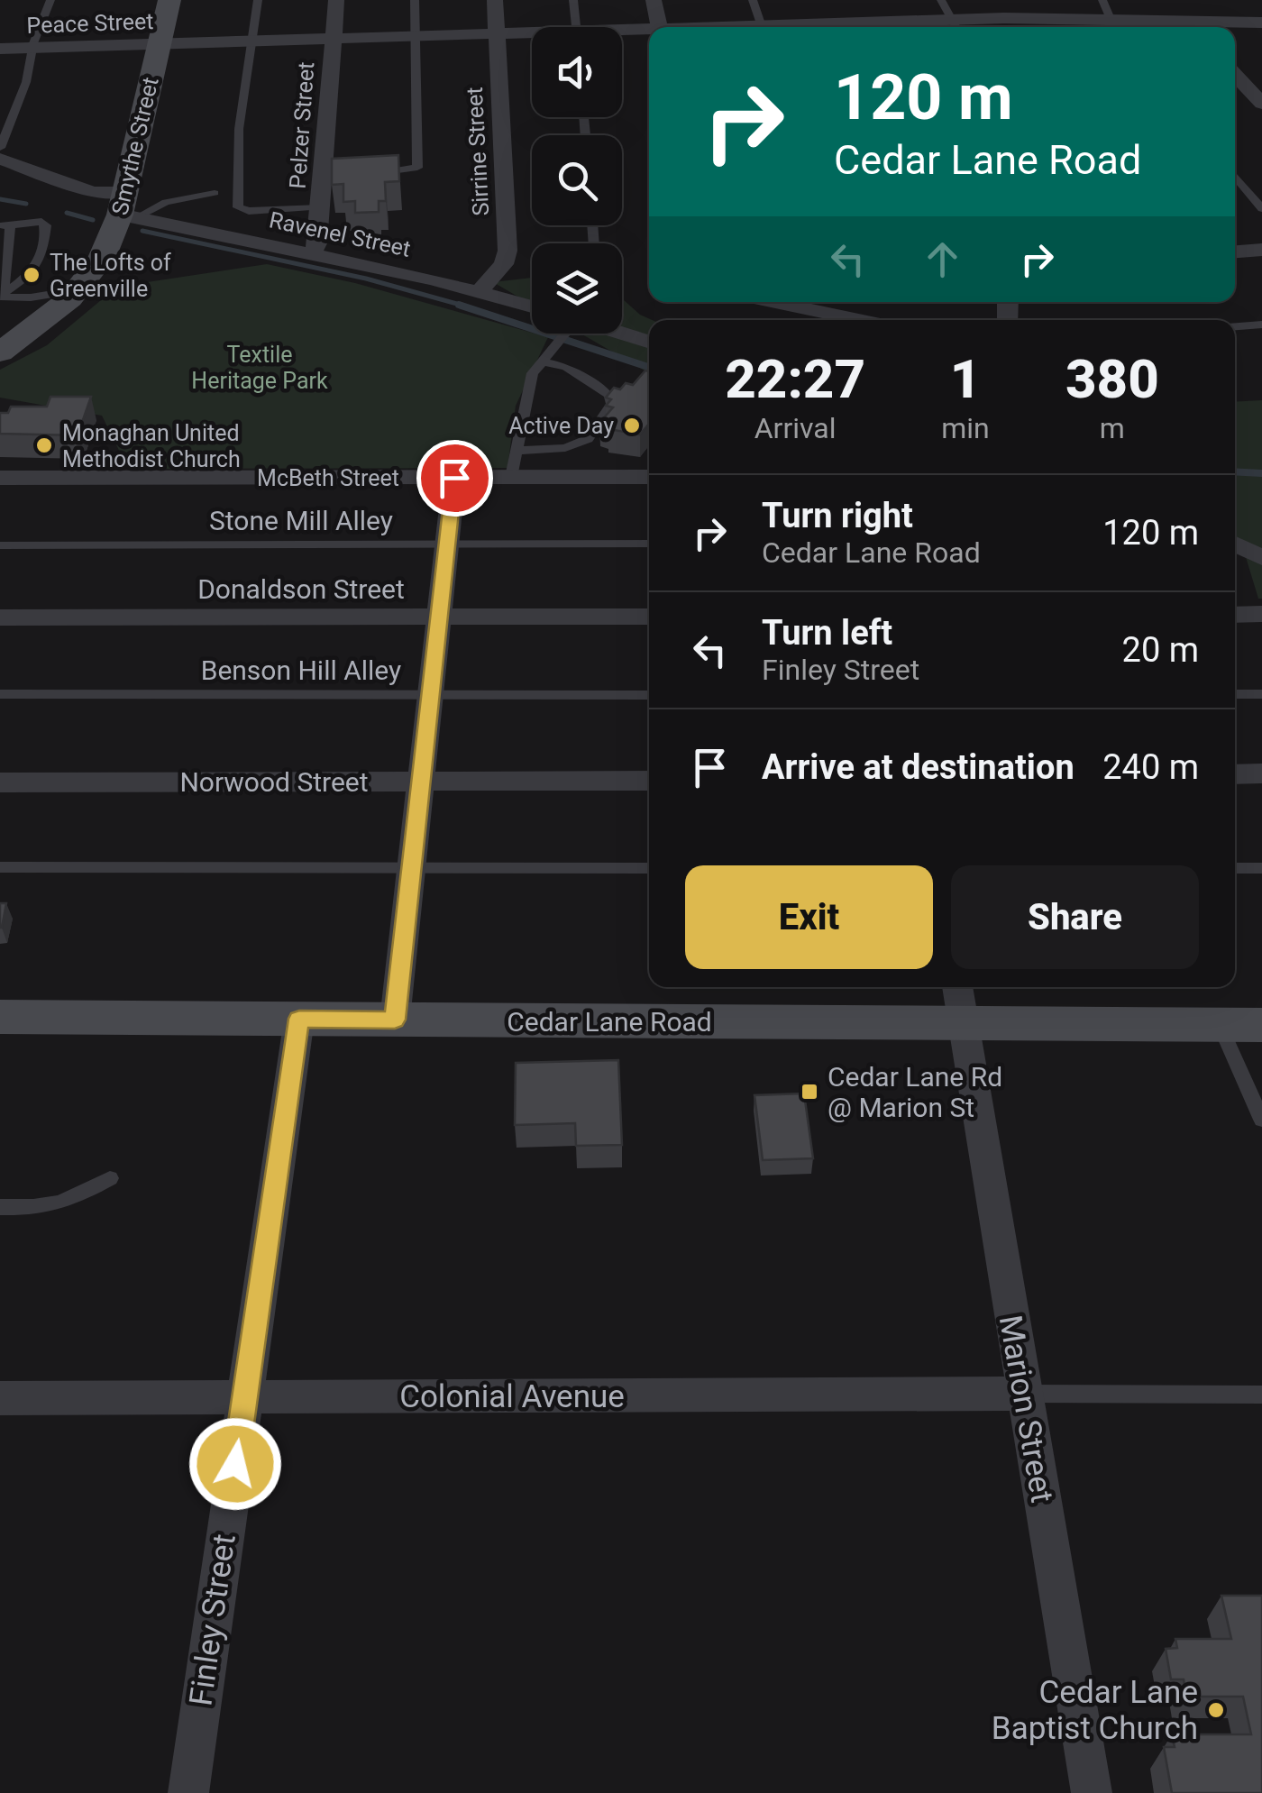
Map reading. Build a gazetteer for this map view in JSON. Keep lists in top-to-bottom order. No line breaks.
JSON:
{"streets":{"main road":["Smythe Street","Cedar Lane Road"],"street":["Peace Street","Pelzer Street","Sirrine Street","Ravenel Street","McBeth Street","Donaldson Street","Norwood Street","Colonial Avenue","Marion Street","Finley Street"],"lane":["Stone Mill Alley","Benson Hill Alley"]},"crossings":[["Peace Street","Pelzer Street"],["Peace Street","Smythe Street"],["Peace Street","Sirrine Street"],["Pelzer Street","Ravenel Street"],["Smythe Street","Ravenel Street"],["Sirrine Street","Ravenel Street"],["Cedar Lane Road","Marion Street"],["Cedar Lane Road","Finley Street"],["Colonial Avenue","Marion Street"],["Colonial Avenue","Finley Street"]],"parks":["Textile Heritage Park"],"places":{"other":["The Lofts of Greenville","Active Day","Monaghan United Methodist Church","Cedar Lane Baptist Church"],"transit":["Cedar Lane Rd @ Marion St"]},"page":{"turn":["120 m","Cedar Lane Road"],"eta":["22:27","Arrival","1","min","380","m"],"list":[{"name":"Turn right","note":"Cedar Lane Road","value":"120 m"},{"name":"Turn left","note":"Finley Street","value":"20 m"},{"name":"Arrive at destination","value":"240 m"}],"buttons":["Exit","Share"]}}
